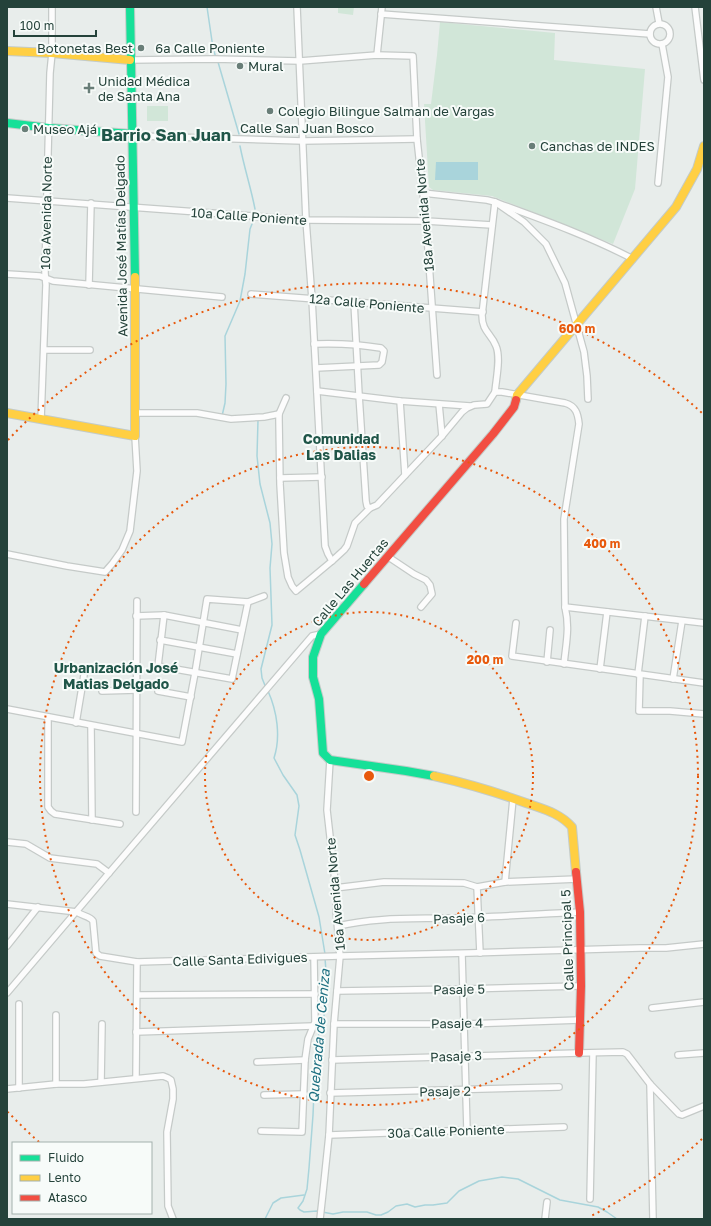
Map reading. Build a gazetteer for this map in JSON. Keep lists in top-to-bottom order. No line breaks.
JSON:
{"streets":{"street":["6a Calle Poniente","Calle San Juan Bosco","10a Avenida Norte","18a Avenida Norte","10a Calle Poniente","Avenida José Matías Delgado","12a Calle Poniente","Calle Las Huertas","16a Avenida Norte","Pasaje 6","Calle Principal 5","Calle Santa Edivigues","Pasaje 5","Pasaje 4","Pasaje 3","Pasaje 2","30a Calle Poniente"]},"crossings":[["6a Calle Poniente","10a Avenida Norte"],["6a Calle Poniente","18a Avenida Norte"],["6a Calle Poniente","Avenida José Matías Delgado"],["Calle San Juan Bosco","10a Avenida Norte"],["Calle San Juan Bosco","18a Avenida Norte"],["Calle San Juan Bosco","Avenida José Matías Delgado"],["10a Avenida Norte","10a Calle Poniente"],["18a Avenida Norte","10a Calle Poniente"],["18a Avenida Norte","12a Calle Poniente"],["10a Calle Poniente","Avenida José Matías Delgado"],["Calle Las Huertas","16a Avenida Norte"],["16a Avenida Norte","Pasaje 6"],["16a Avenida Norte","Calle Santa Edivigues"],["16a Avenida Norte","Pasaje 5"],["16a Avenida Norte","Pasaje 4"],["16a Avenida Norte","Pasaje 3"],["16a Avenida Norte","Pasaje 2"],["16a Avenida Norte","30a Calle Poniente"],["Pasaje 6","Calle Principal 5"],["Calle Principal 5","Calle Santa Edivigues"],["Calle Principal 5","Pasaje 5"],["Calle Principal 5","Pasaje 4"],["Calle Principal 5","Pasaje 3"]],"districts":["Barrio San Juan","Comunidad Las Dalias","Urbanización José Matias Delgado"],"water":["Quebrada de Ceniza"],"places":{"other":["Botonetas Best","Mural","Colegio Bilingue Salman de Vargas","Museo Ajá","Canchas de INDES"],"health":["Unidad Médica de Santa Ana"]},"legend":["Fluido","Lento","Atasco"],"scale_bar":"100 m","rings":["600 m","400 m","200 m"]}
